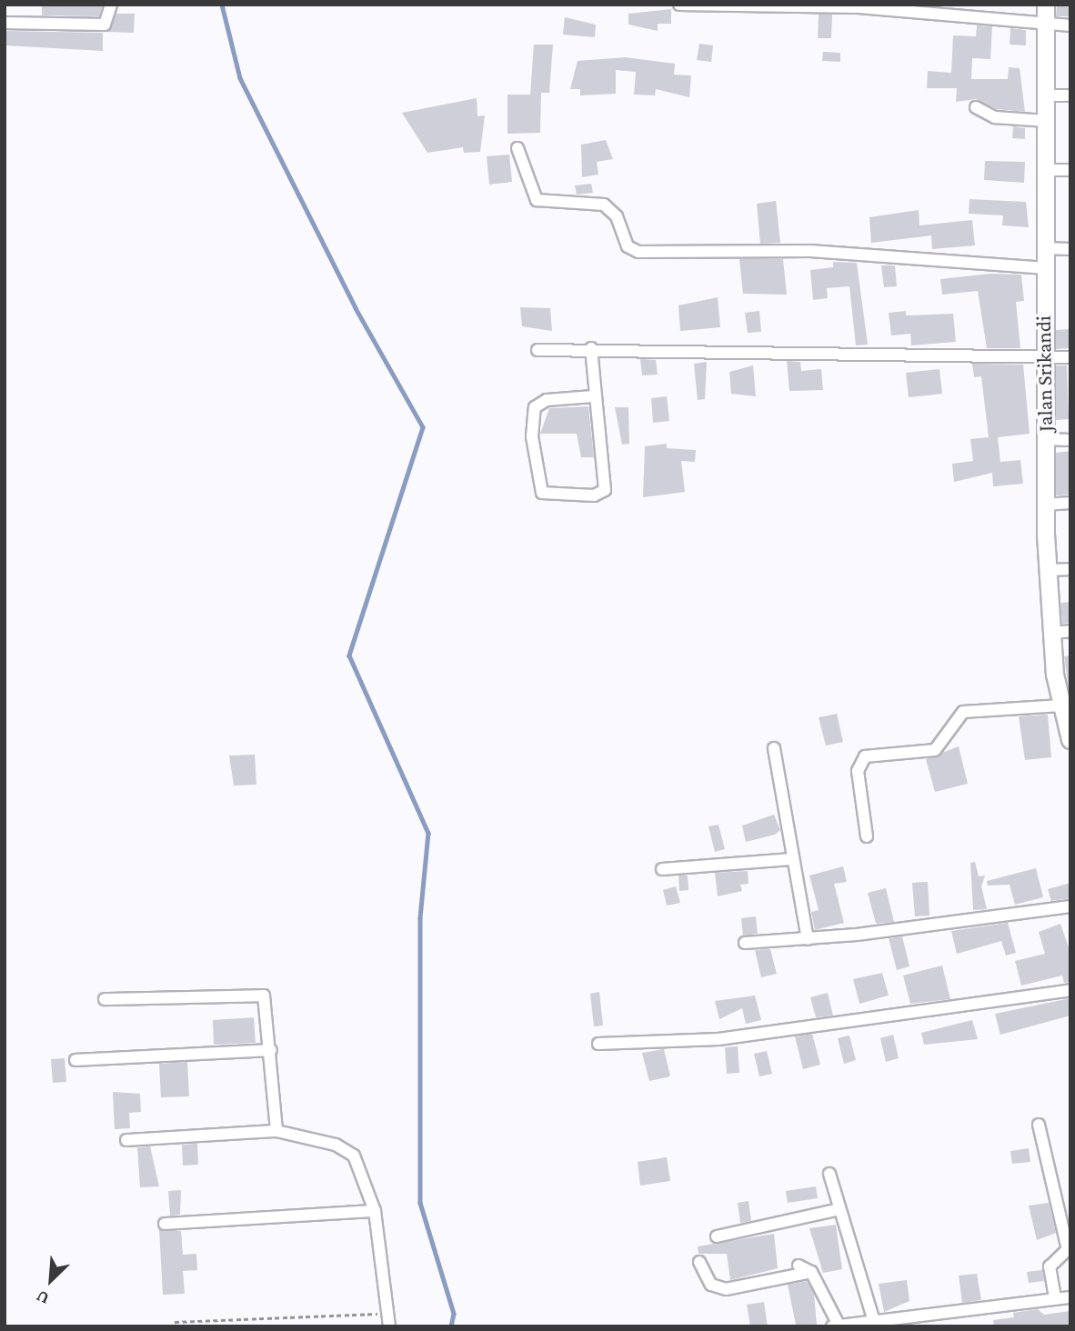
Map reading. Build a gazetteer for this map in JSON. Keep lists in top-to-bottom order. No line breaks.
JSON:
{"streets":{"street":["Jalan Srikandi"]},"north":"bottom left"}
